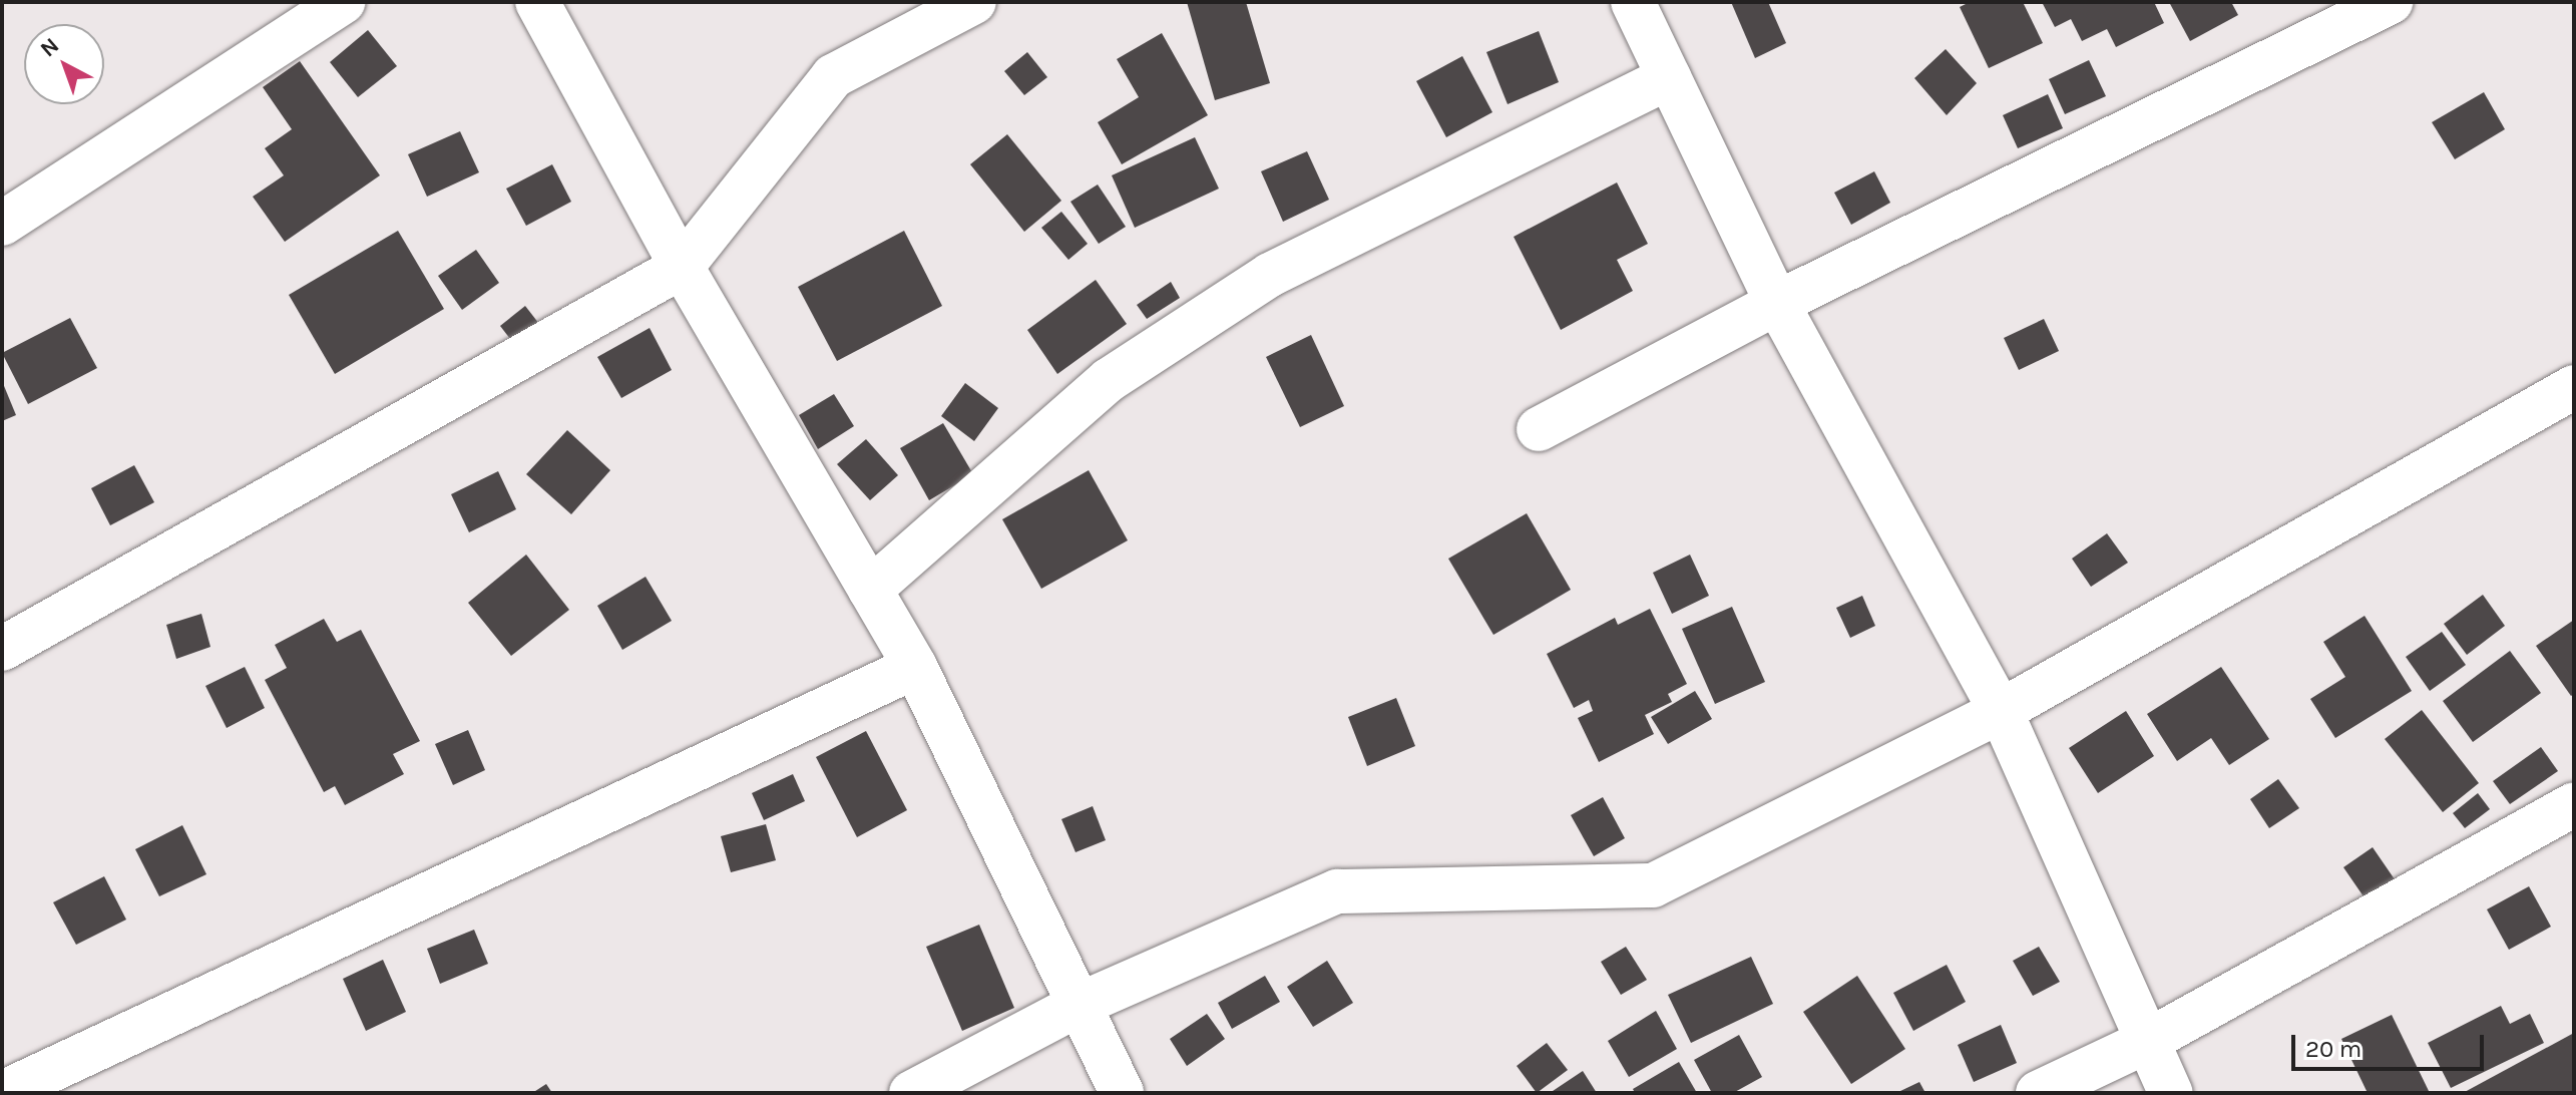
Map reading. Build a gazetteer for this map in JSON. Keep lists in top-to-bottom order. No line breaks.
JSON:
{"scale_bar":"20 m","north":"top left"}
